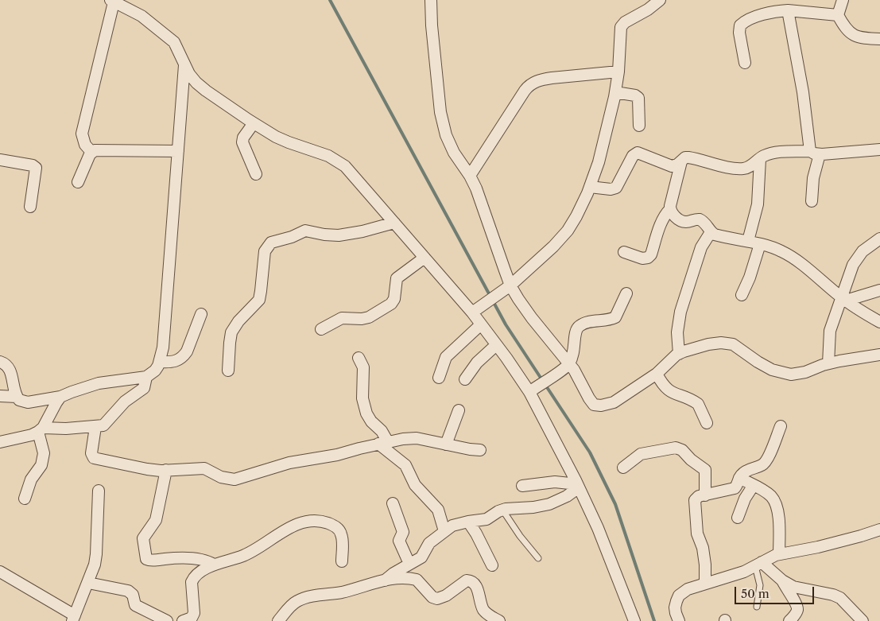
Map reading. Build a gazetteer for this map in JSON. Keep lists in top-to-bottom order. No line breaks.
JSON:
{"scale_bar":"50 m"}
